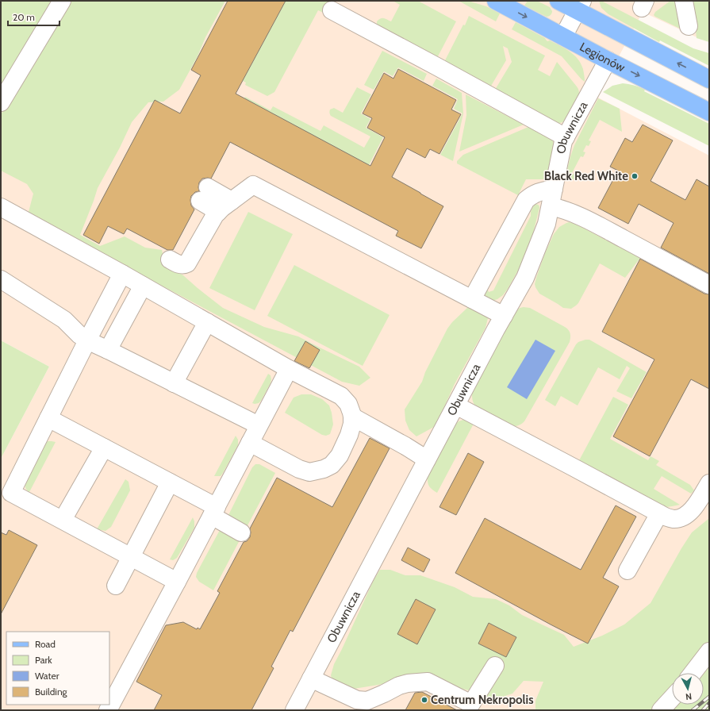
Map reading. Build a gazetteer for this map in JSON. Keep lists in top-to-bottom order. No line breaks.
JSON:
{"streets":{"main road":["Legionów"],"street":["Obuwnicza"]},"crossings":[["Legionów","Obuwnicza"]],"places":["Black Red White","Centrum Nekropolis"],"legend":["Road","Park","Water","Building"],"scale_bar":"20 m","north":"bottom"}
